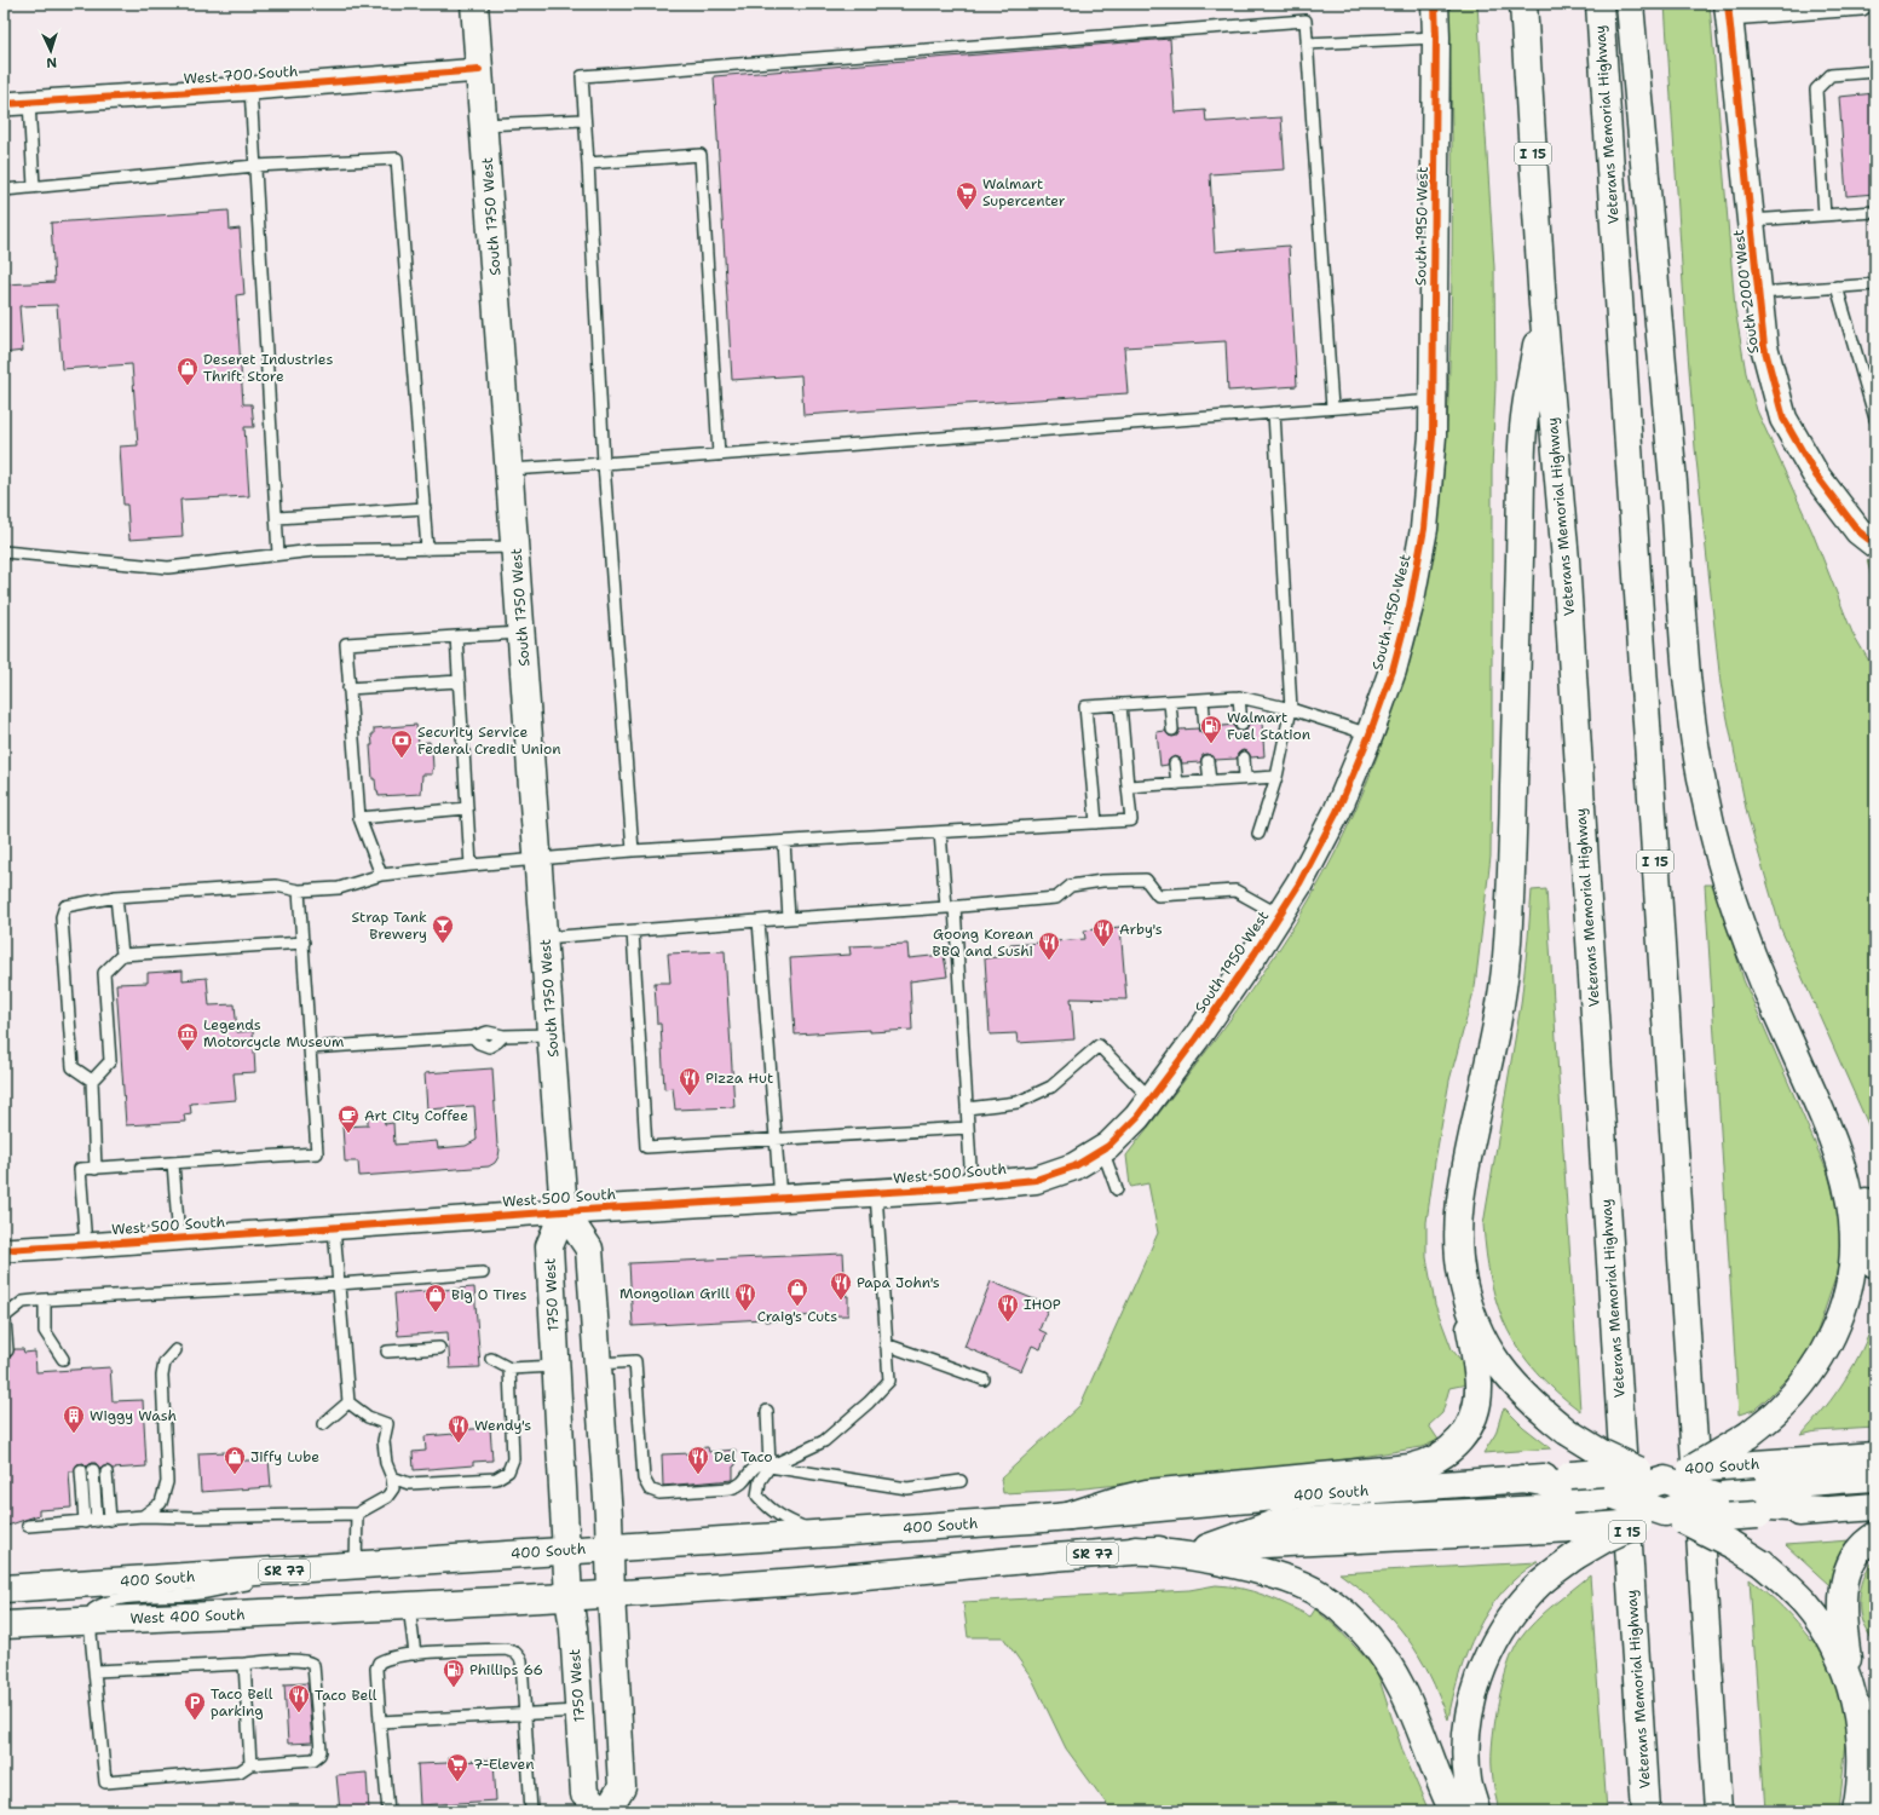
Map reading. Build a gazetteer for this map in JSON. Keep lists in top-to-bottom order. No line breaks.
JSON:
{"streets":{"main road":["Veterans Memorial Highway","I 15","South 1750 West","South 1950 West","South 2000 West","West 500 South","1750 West","400 South","SR 77","West 400 South"],"street":["West 700 South"]},"crossings":[["West 700 South","South 1750 West"],["South 1750 West","West 500 South"],["South 1750 West","1750 West"],["South 1950 West","West 500 South"],["West 500 South","1750 West"],["1750 West","400 South"],["400 South","West 400 South"],["SR 77","West 400 South"]],"places":{"supermarket":["Walmart Supercenter","7-Eleven"],"shop":["Deseret Industries Thrift Store","Craig's Cuts","Big O Tires","Jiffy Lube"],"fuel station":["Walmart Fuel Station","Phillips 66"],"bank":["Security Service Federal Credit Union"],"bar":["Strap Tank Brewery"],"restaurant":["Arby's","Goong Korean BBQ and Sushi","Pizza Hut","Papa John's","Mongolian Grill","IHOP","Wendy's","Del Taco","Taco Bell"],"museum":["Legends Motorcycle Museum"],"cafe":["Art City Coffee"],"building":["Wiggy Wash"],"parking":["Taco Bell parking"]},"north":"bottom"}
